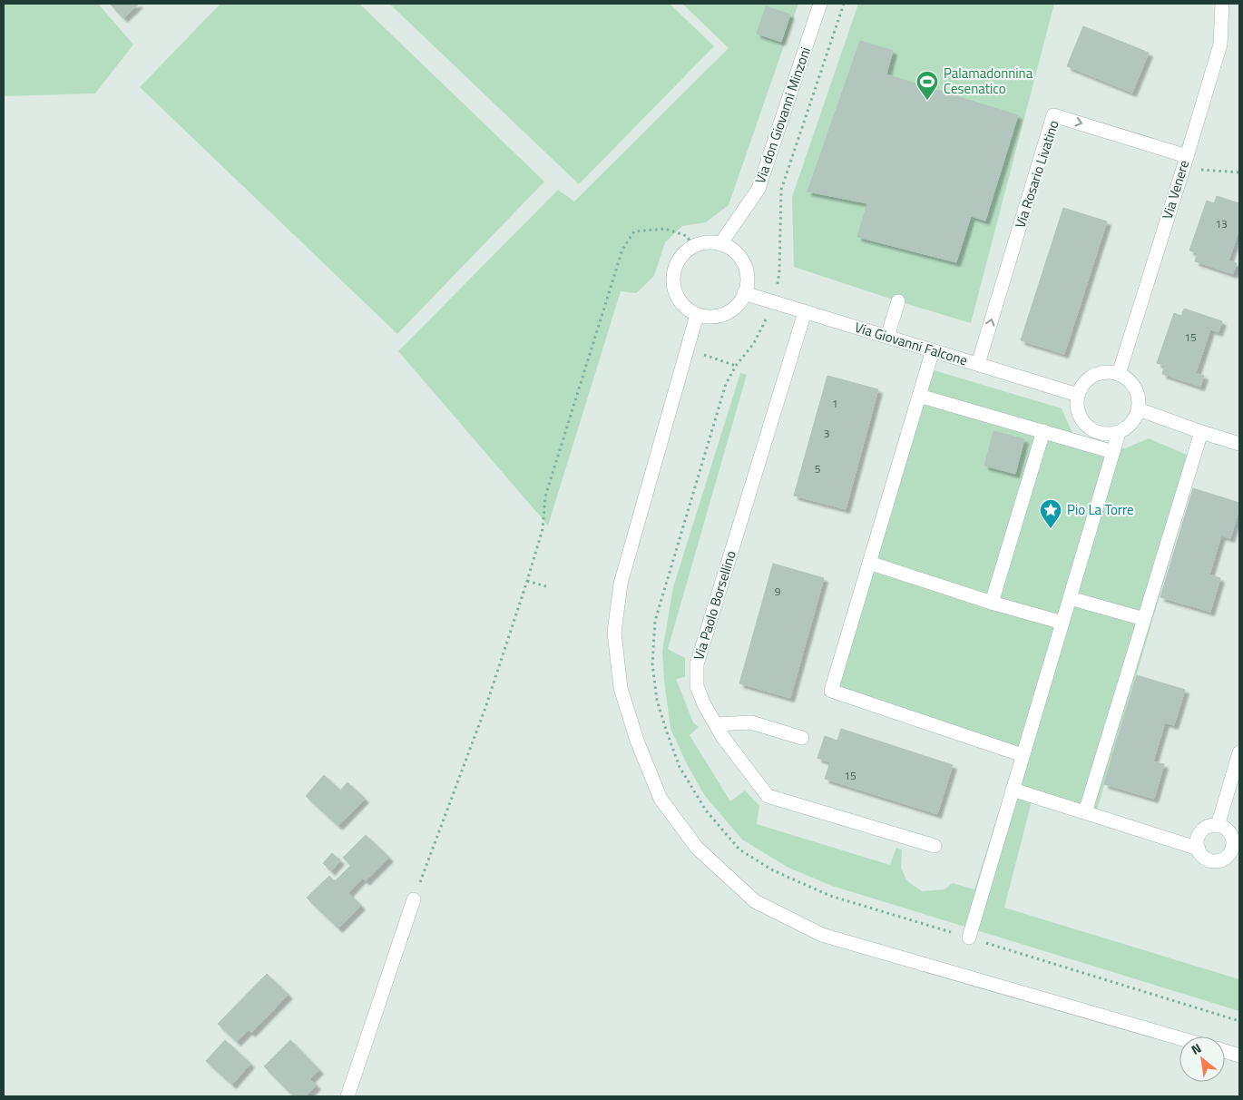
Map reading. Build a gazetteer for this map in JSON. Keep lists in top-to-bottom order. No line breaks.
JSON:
{"streets":{"street":["Via don Giovanni Minzoni","Via Rosario Livatino","Via Venere","Via Giovanni Falcone","Via Paolo Borsellino"]},"crossings":[["Via don Giovanni Minzoni","Via Giovanni Falcone"],["Via Rosario Livatino","Via Venere"],["Via Rosario Livatino","Via Giovanni Falcone"],["Via Venere","Via Giovanni Falcone"],["Via Giovanni Falcone","Via Paolo Borsellino"]],"places":{"sports":["Palamadonnina Cesenatico"],"place":["Pio La Torre"]},"house_numbers":["13","15","1","3","5","9","15"],"north":"top left"}
